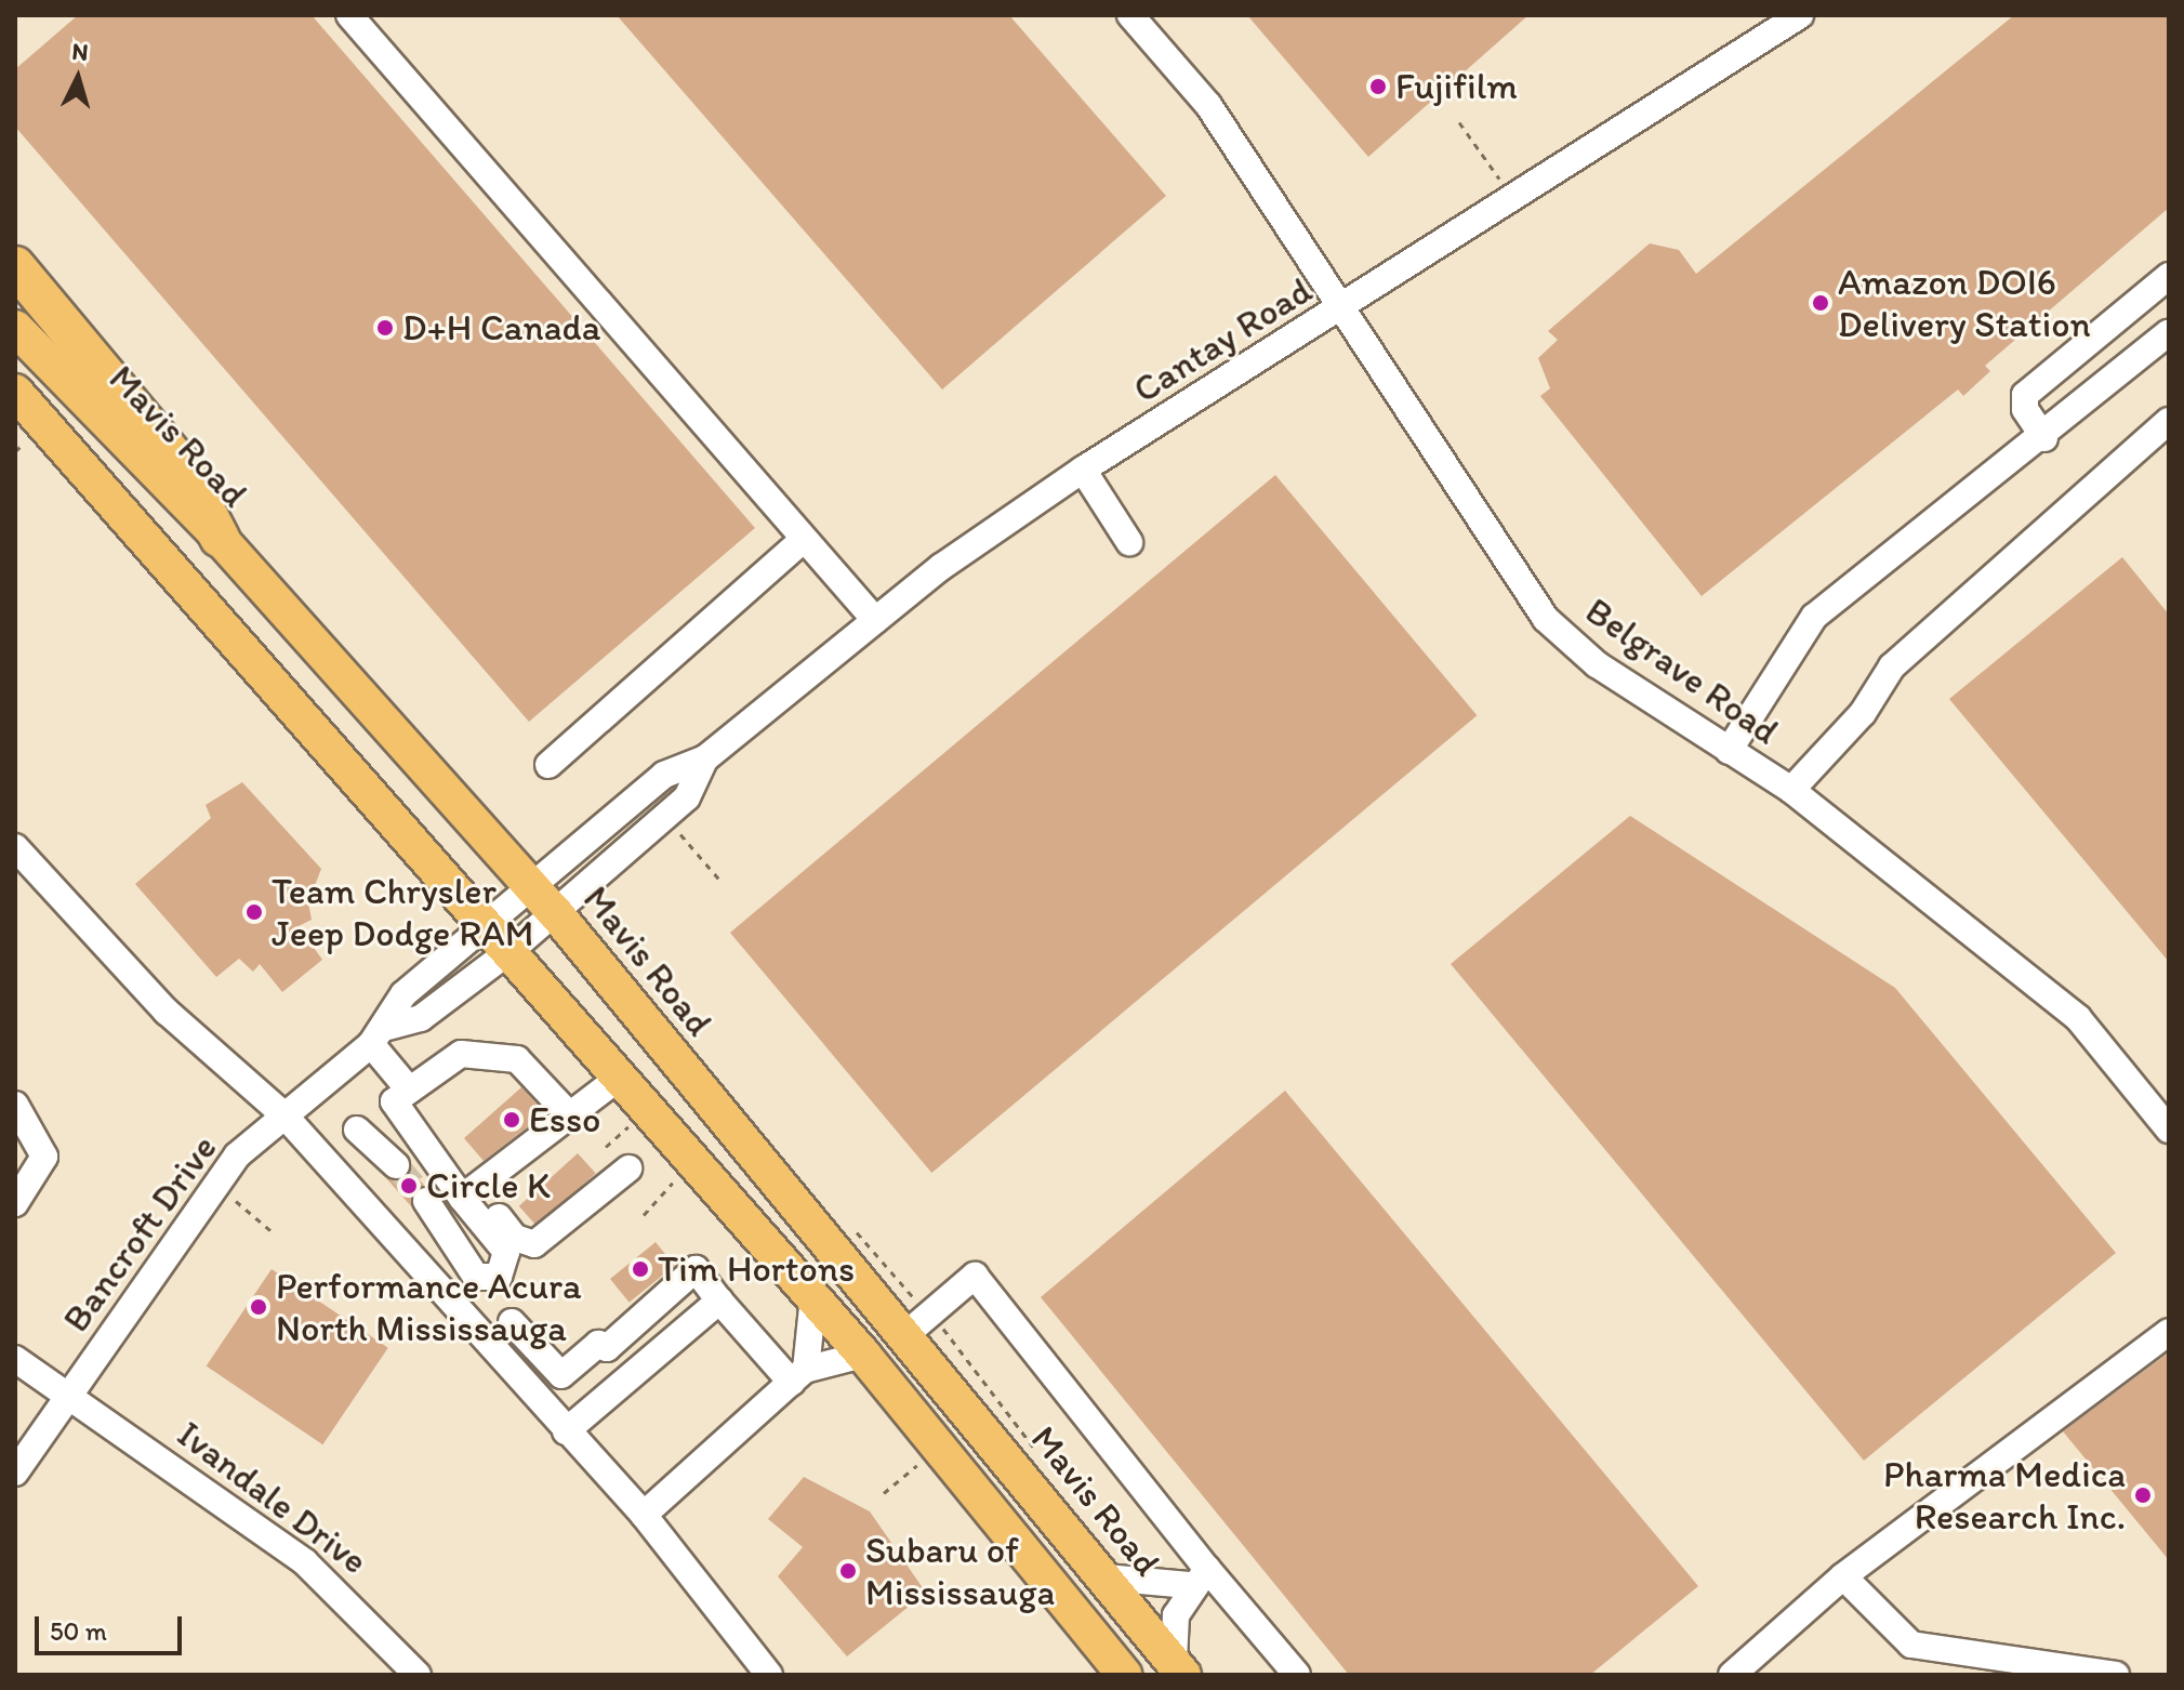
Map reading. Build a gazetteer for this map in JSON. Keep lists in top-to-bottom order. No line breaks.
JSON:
{"streets":{"main road":["Mavis Road"],"street":["Cantay Road","Belgrave Road","Bancroft Drive","Ivandale Drive"]},"crossings":[["Cantay Road","Mavis Road"],["Cantay Road","Belgrave Road"],["Cantay Road","Bancroft Drive"],["Bancroft Drive","Ivandale Drive"]],"places":["Fujifilm","Amazon DOI6 Delivery Station","D+H Canada","Team Chrysler Jeep Dodge RAM","Esso","Circle K","Tim Hortons","Performance Acura North Mississauga","Pharma Medica Research Inc.","Subaru of Mississauga"],"scale_bar":"50 m","north":"top"}
